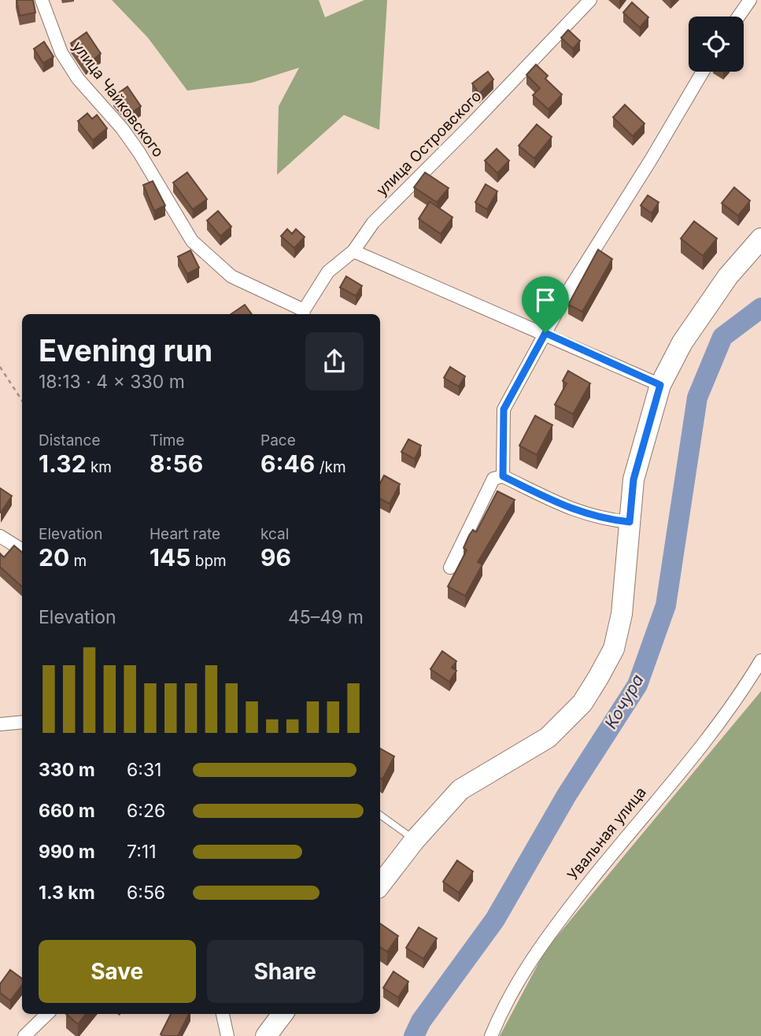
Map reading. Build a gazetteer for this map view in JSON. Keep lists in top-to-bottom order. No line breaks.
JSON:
{"streets":{"street":["улица Чайковского","улица Островского","Увальная улица"]},"crossings":[["улица Чайковского","улица Островского"]],"water":["Кочура"],"page":{"heading":["Evening run","18:13 · 4 × 330 m"],"stats":[["Distance","1.32 km"],["Time","8:56"],["Pace","6:46 /km"],["Elevation","20 m"],["Heart rate","145 bpm"],["kcal","96"]],"chart":["Elevation","45–49 m"],"list":[{"name":"330 m","note":"6:31"},{"name":"660 m","note":"6:26"},{"name":"990 m","note":"7:11"},{"name":"1.3 km","note":"6:56"}],"buttons":["Save","Share"]}}
